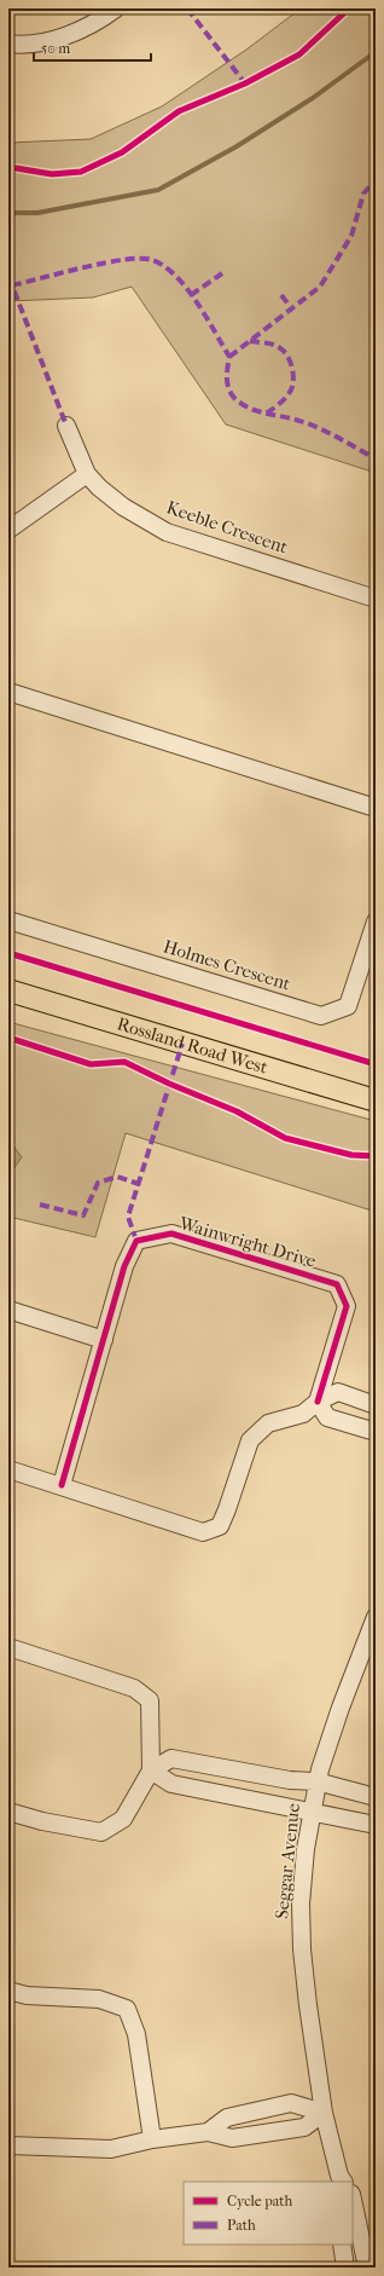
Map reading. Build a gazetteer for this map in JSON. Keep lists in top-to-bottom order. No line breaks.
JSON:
{"streets":{"main road":["Rossland Road West"],"street":["Keeble Crescent","Holmes Crescent","Wainwright Drive","Seggar Avenue"]},"legend":["Cycle path","Path"],"scale_bar":"50 m"}
